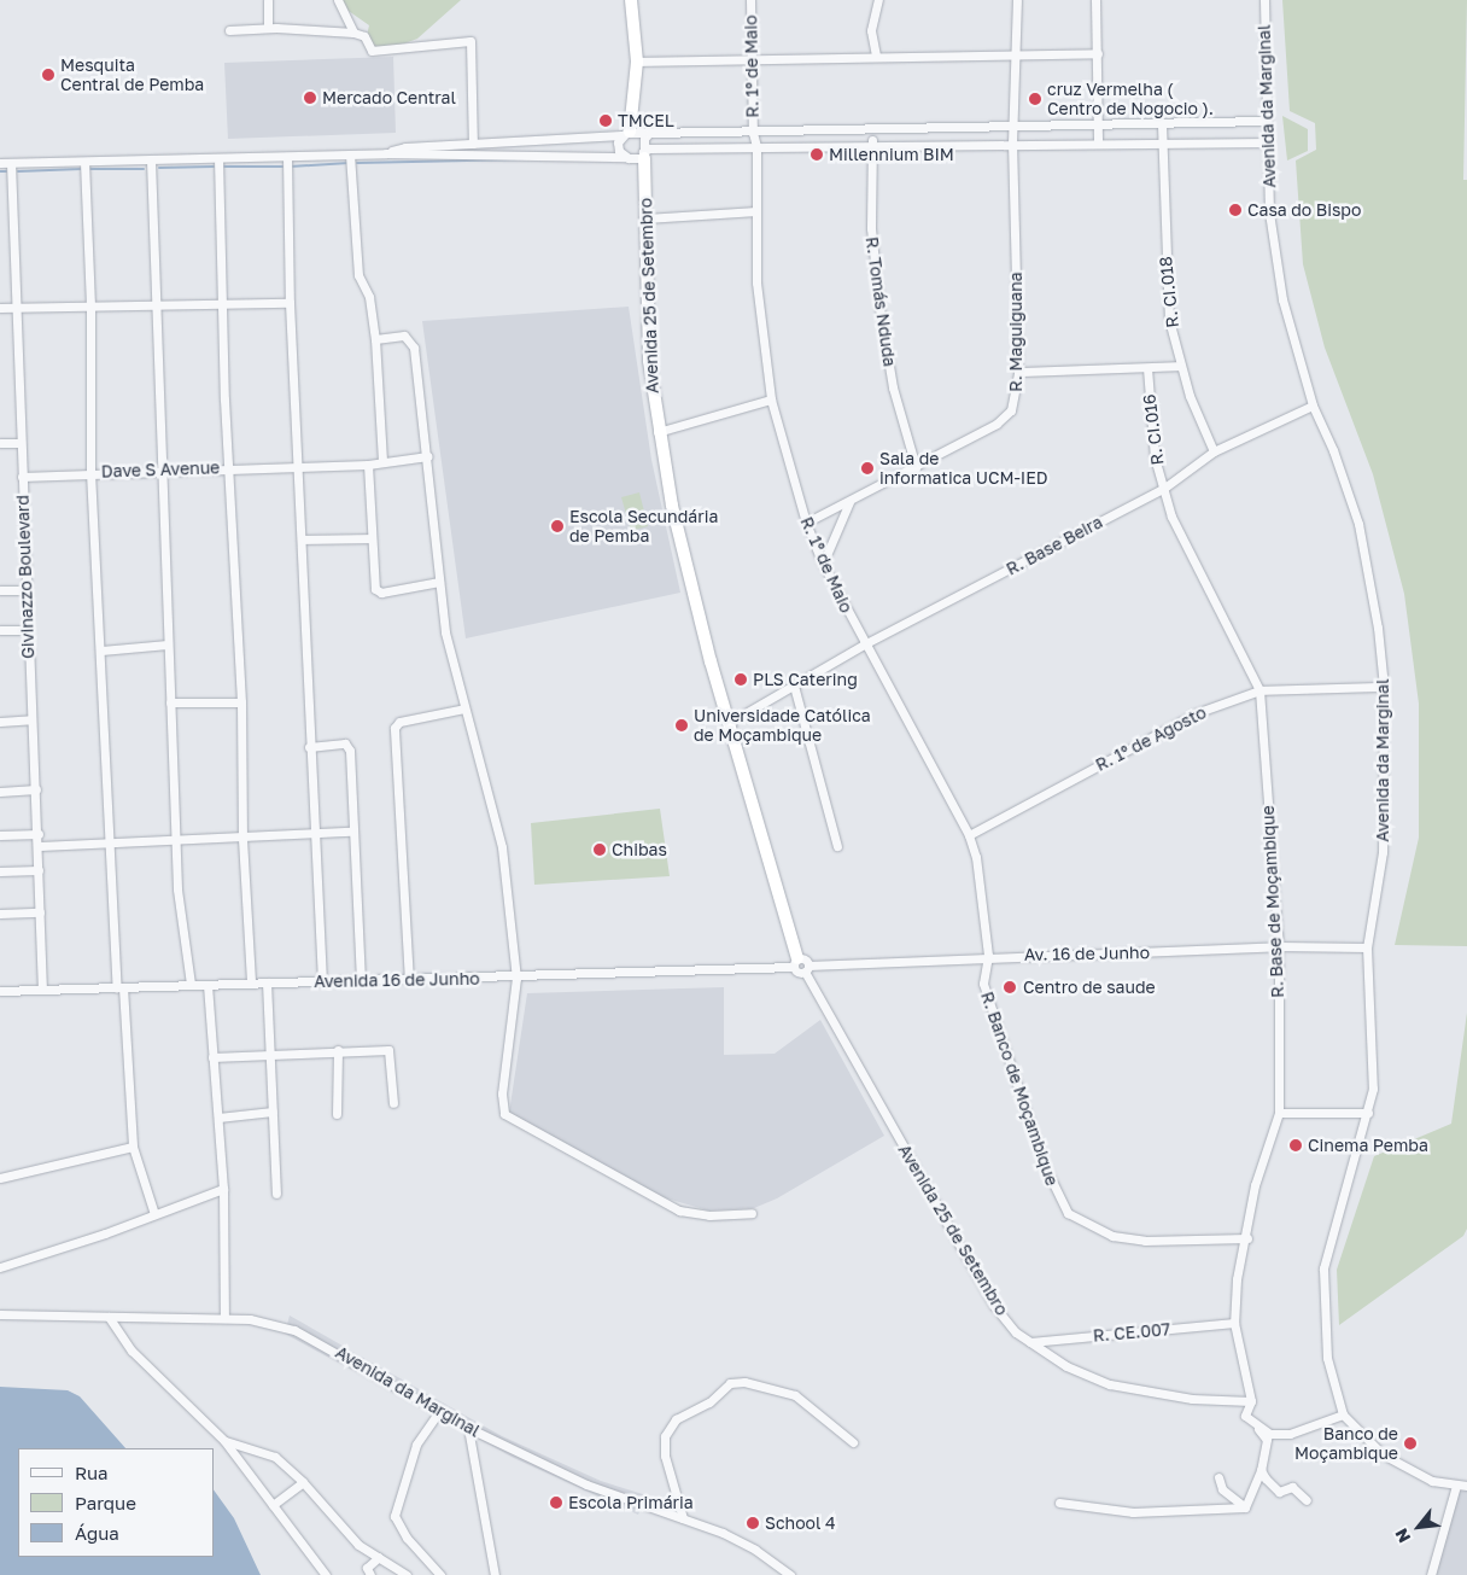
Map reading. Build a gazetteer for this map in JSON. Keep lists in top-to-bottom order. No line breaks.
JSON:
{"streets":{"highway":["Avenida 25 de Setembro"],"street":["R. 1º de Maio","Avenida da Marginal","R. CI.018","R. Tomás Nduda","R. Maguiguana","R. CI.016","Dave S Avenue","R. Base Beira","Givinazzo Boulevard","R. 1º de Agosto","R. Base de Moçambique","Av. 16 de Junho","Avenida 16 de Junho","R. Banco de Moçambique","R. CE.007"]},"crossings":[["R. 1º de Maio","R. Maguiguana"],["R. 1º de Maio","R. Base Beira"],["R. 1º de Maio","R. 1º de Agosto"],["R. 1º de Maio","Av. 16 de Junho"],["R. 1º de Maio","R. Banco de Moçambique"],["Avenida da Marginal","R. Base Beira"],["Avenida da Marginal","R. 1º de Agosto"],["Avenida da Marginal","Av. 16 de Junho"],["R. CI.018","R. Base Beira"],["Avenida 25 de Setembro","R. Base Beira"],["Avenida 25 de Setembro","R. Base de Moçambique"],["Avenida 25 de Setembro","Av. 16 de Junho"],["Avenida 25 de Setembro","Avenida 16 de Junho"],["Avenida 25 de Setembro","R. CE.007"],["R. Tomás Nduda","R. Maguiguana"],["R. CI.016","R. Base Beira"],["R. CI.016","R. Base de Moçambique"],["Dave S Avenue","Givinazzo Boulevard"],["R. Base Beira","R. Base de Moçambique"],["Givinazzo Boulevard","Avenida 16 de Junho"],["R. 1º de Agosto","R. Base de Moçambique"],["R. Base de Moçambique","Av. 16 de Junho"],["R. Base de Moçambique","R. Banco de Moçambique"],["R. Base de Moçambique","R. CE.007"],["Av. 16 de Junho","R. Banco de Moçambique"]],"places":["Mesquita Central de Pemba","Mercado Central","cruz Vermelha ( Centro de Nogocio ).","TMCEL","Millennium BIM","Casa do Bispo","Sala de informatica UCM-IED","Escola Secundária de Pemba","PLS Catering","Universidade Católica de Moçambique","Chibas","Centro de saude","Cinema Pemba","Banco de Moçambique","Escola Primária","School 4"],"legend":["Rua","Parque","Água"],"north":"bottom left"}
